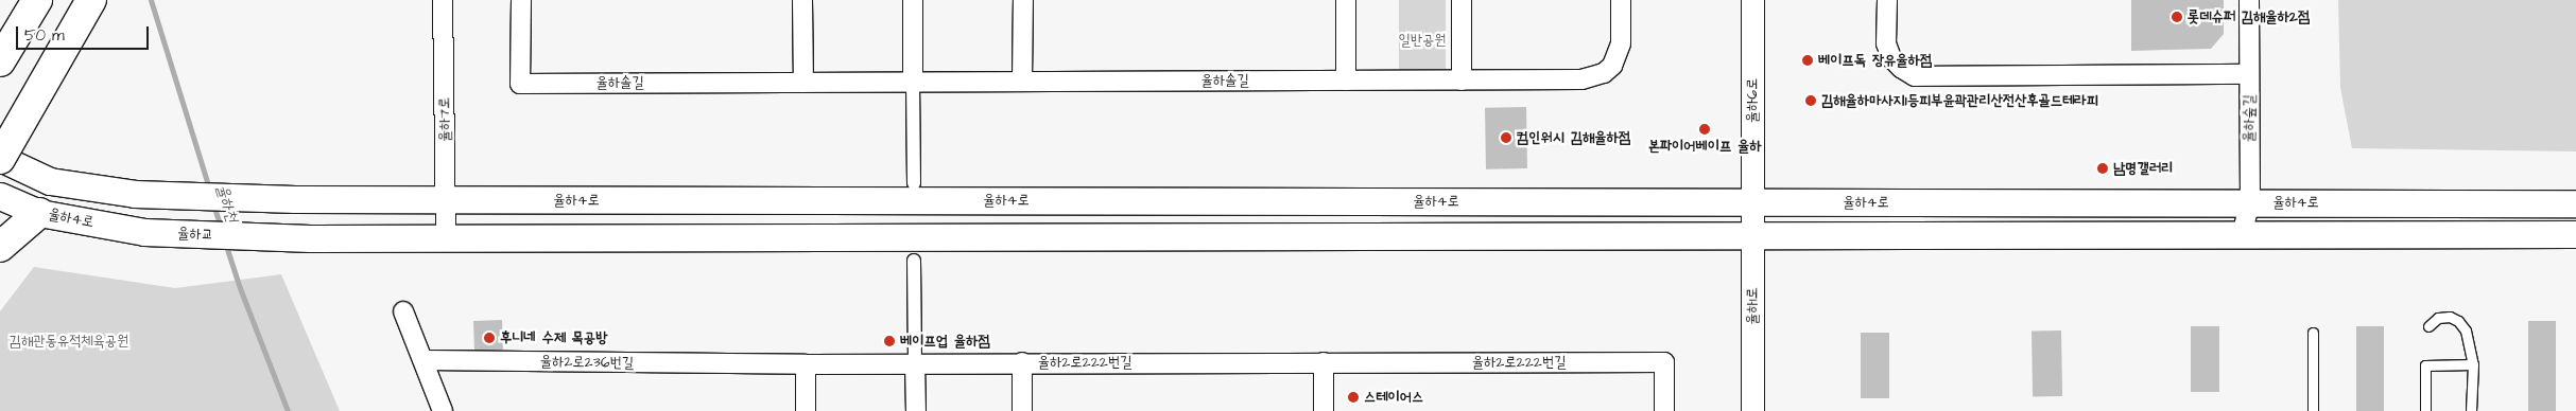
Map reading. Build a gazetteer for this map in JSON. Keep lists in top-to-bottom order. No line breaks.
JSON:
{"streets":{"main road":["율하4로","율하교"],"street":["율하솔길","율하6로","율하숲길","율하7로","율하1로","율하2로236번길","율하2로222번길"]},"crossings":[["율하6로","율하4로"],["율하6로","율하1로"],["율하숲길","율하4로"],["율하7로","율하4로"],["율하7로","율하교"],["율하4로","율하교"],["율하4로","율하1로"],["율하2로236번길","율하2로222번길"]],"water":["율하천"],"parks":["일반공원","김해관동유적체육공원"],"places":["롯데슈퍼 김해율하2점","베이프독 장유율하점","김해율하마사지1등피부윤곽관리산전산후골드테라피","본파이어베이프 율하","컴인워시 김해율하점","남명갤러리","후니네 수제 목공방","베이프업 율하점","스테이어스"],"scale_bar":"50 m"}
